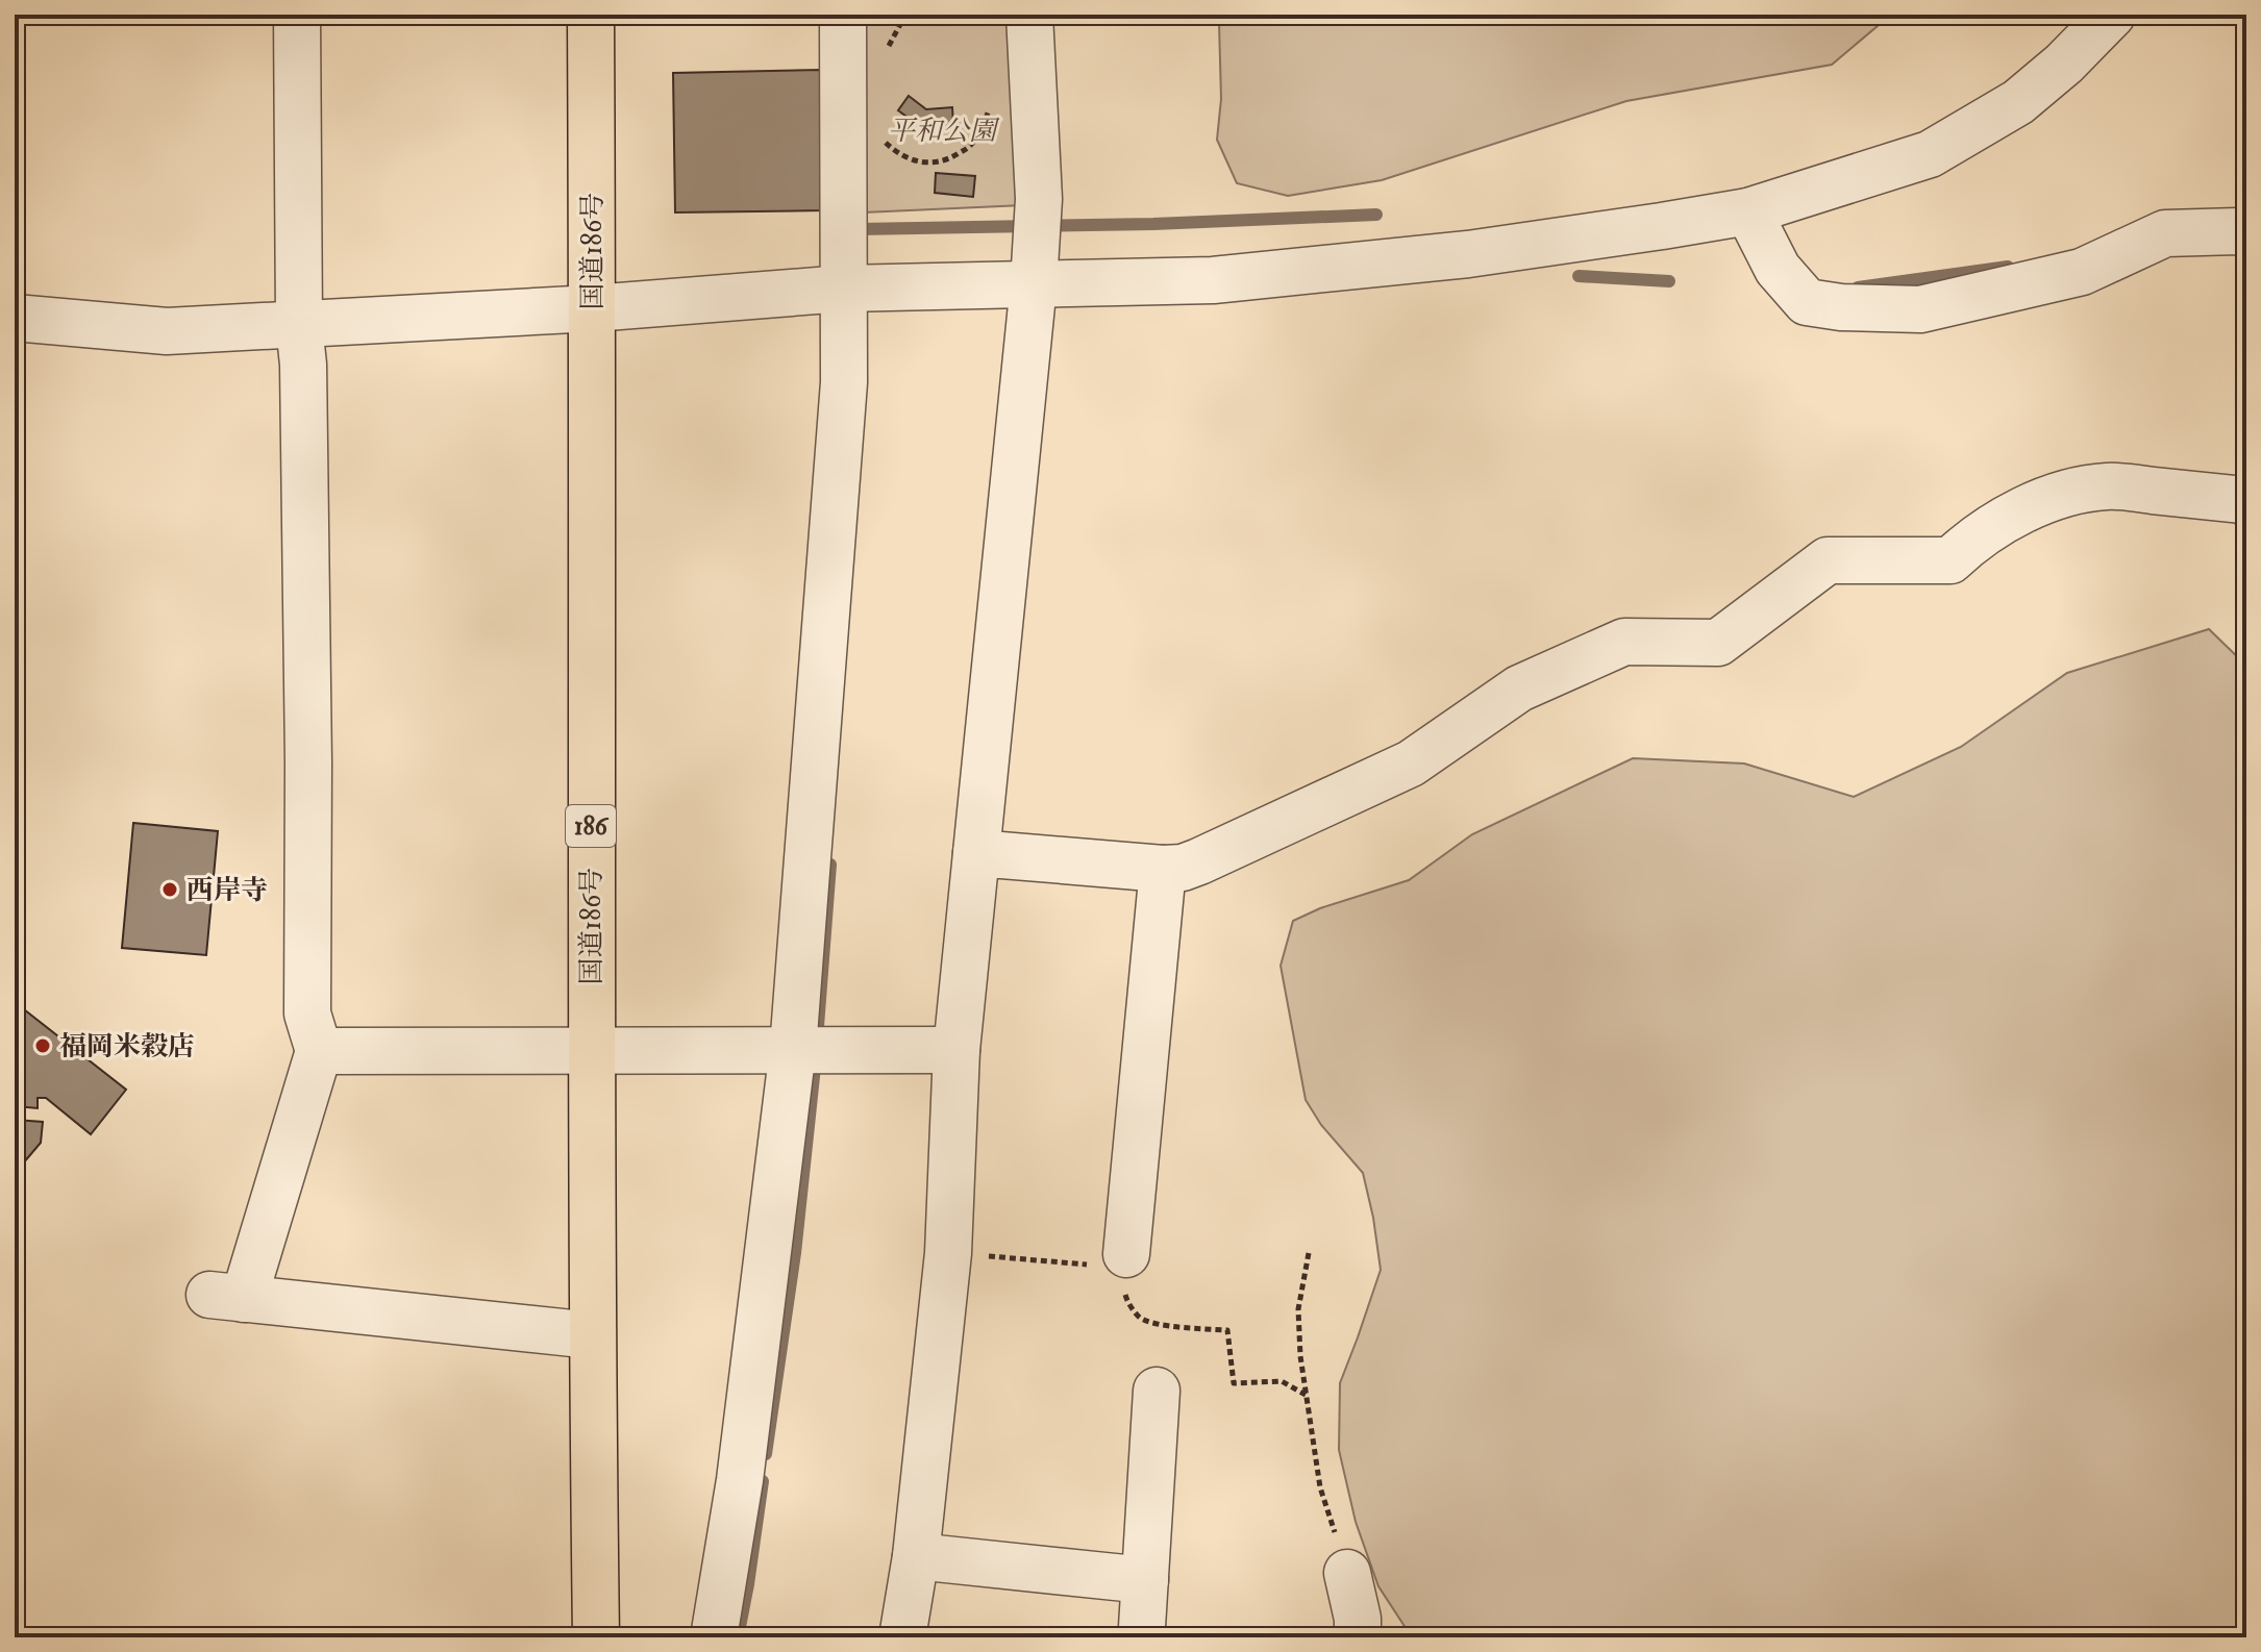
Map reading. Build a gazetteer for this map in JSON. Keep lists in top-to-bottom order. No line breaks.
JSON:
{"streets":{"highway":["国道186号","186"]},"parks":["平和公園"],"places":["西岸寺","福岡米穀店"]}
